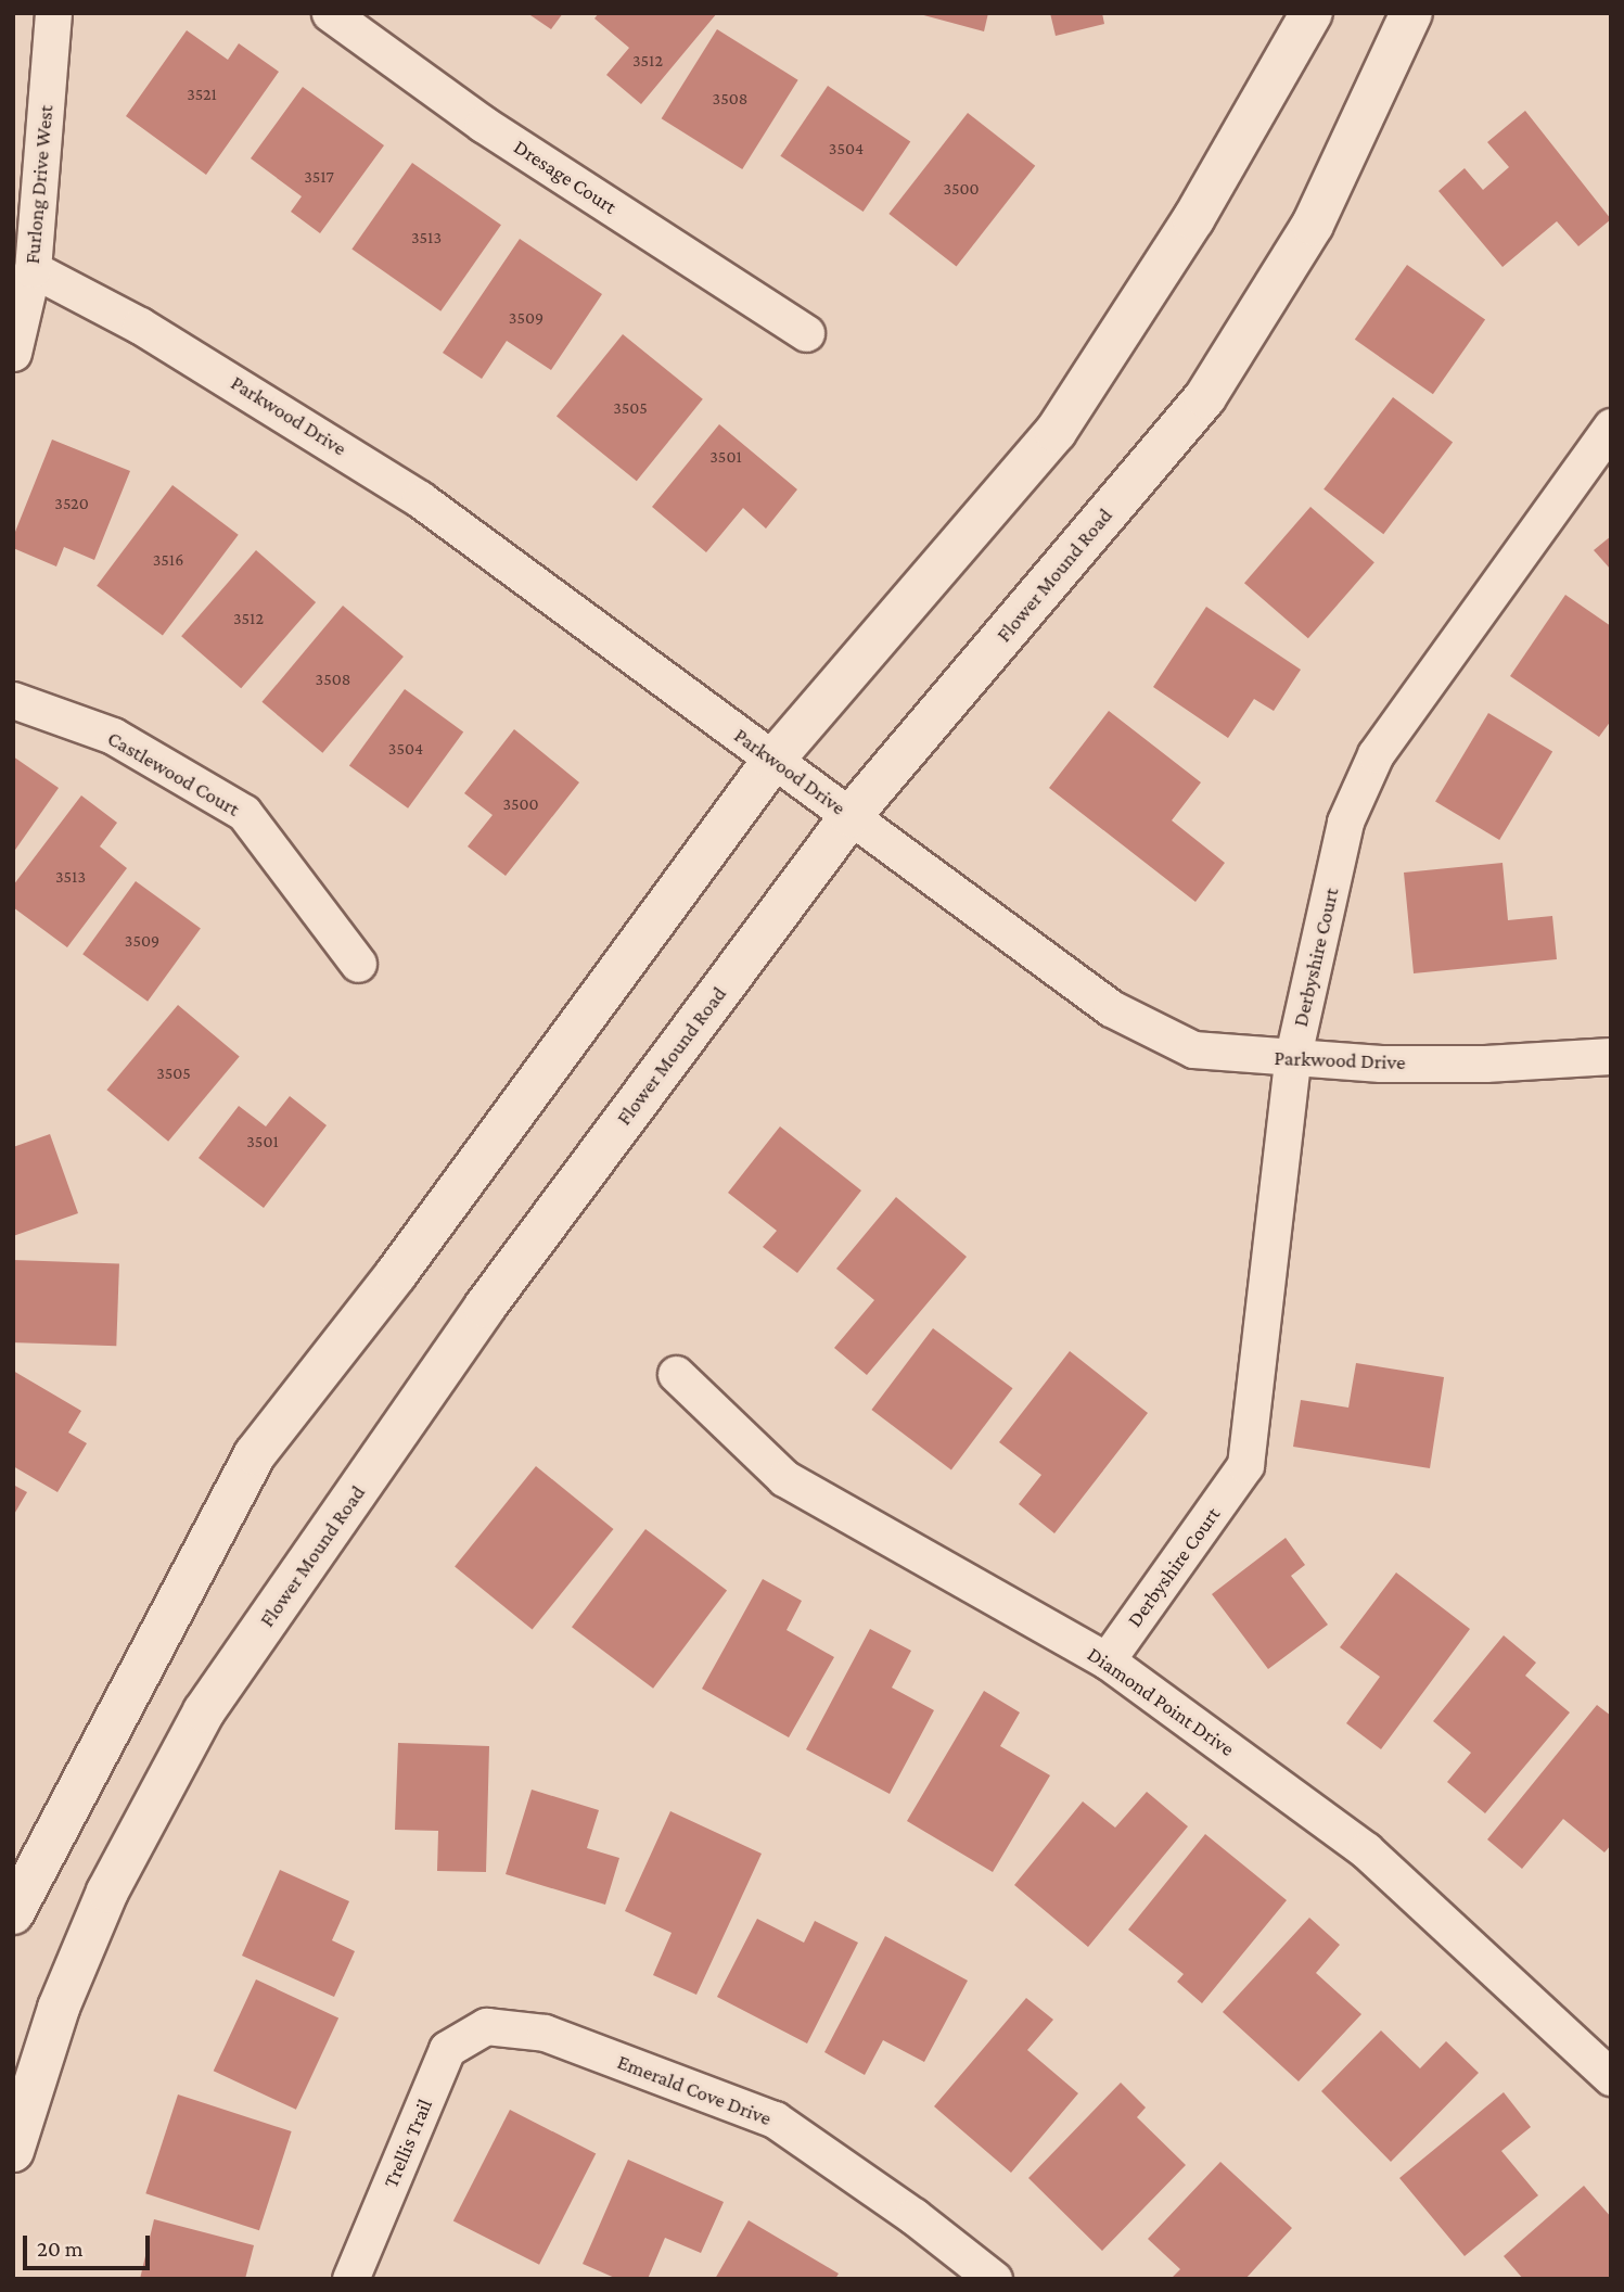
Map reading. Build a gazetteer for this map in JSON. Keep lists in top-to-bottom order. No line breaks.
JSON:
{"streets":{"main road":["Flower Mound Road"],"street":["Dresage Court","Furlong Drive West","Parkwood Drive","Castlewood Court","Derbyshire Court","Diamond Point Drive","Emerald Cove Drive","Trellis Trail"]},"crossings":[["Furlong Drive West","Parkwood Drive"],["Parkwood Drive","Flower Mound Road"],["Parkwood Drive","Derbyshire Court"],["Derbyshire Court","Diamond Point Drive"],["Emerald Cove Drive","Trellis Trail"]],"house_numbers":["3512","3521","3508","3504","3517","3500","3513","3509","3505","3501","3520","3516","3512","3508","3504","3500","3513","3509","3505","3501"],"scale_bar":"20 m"}
